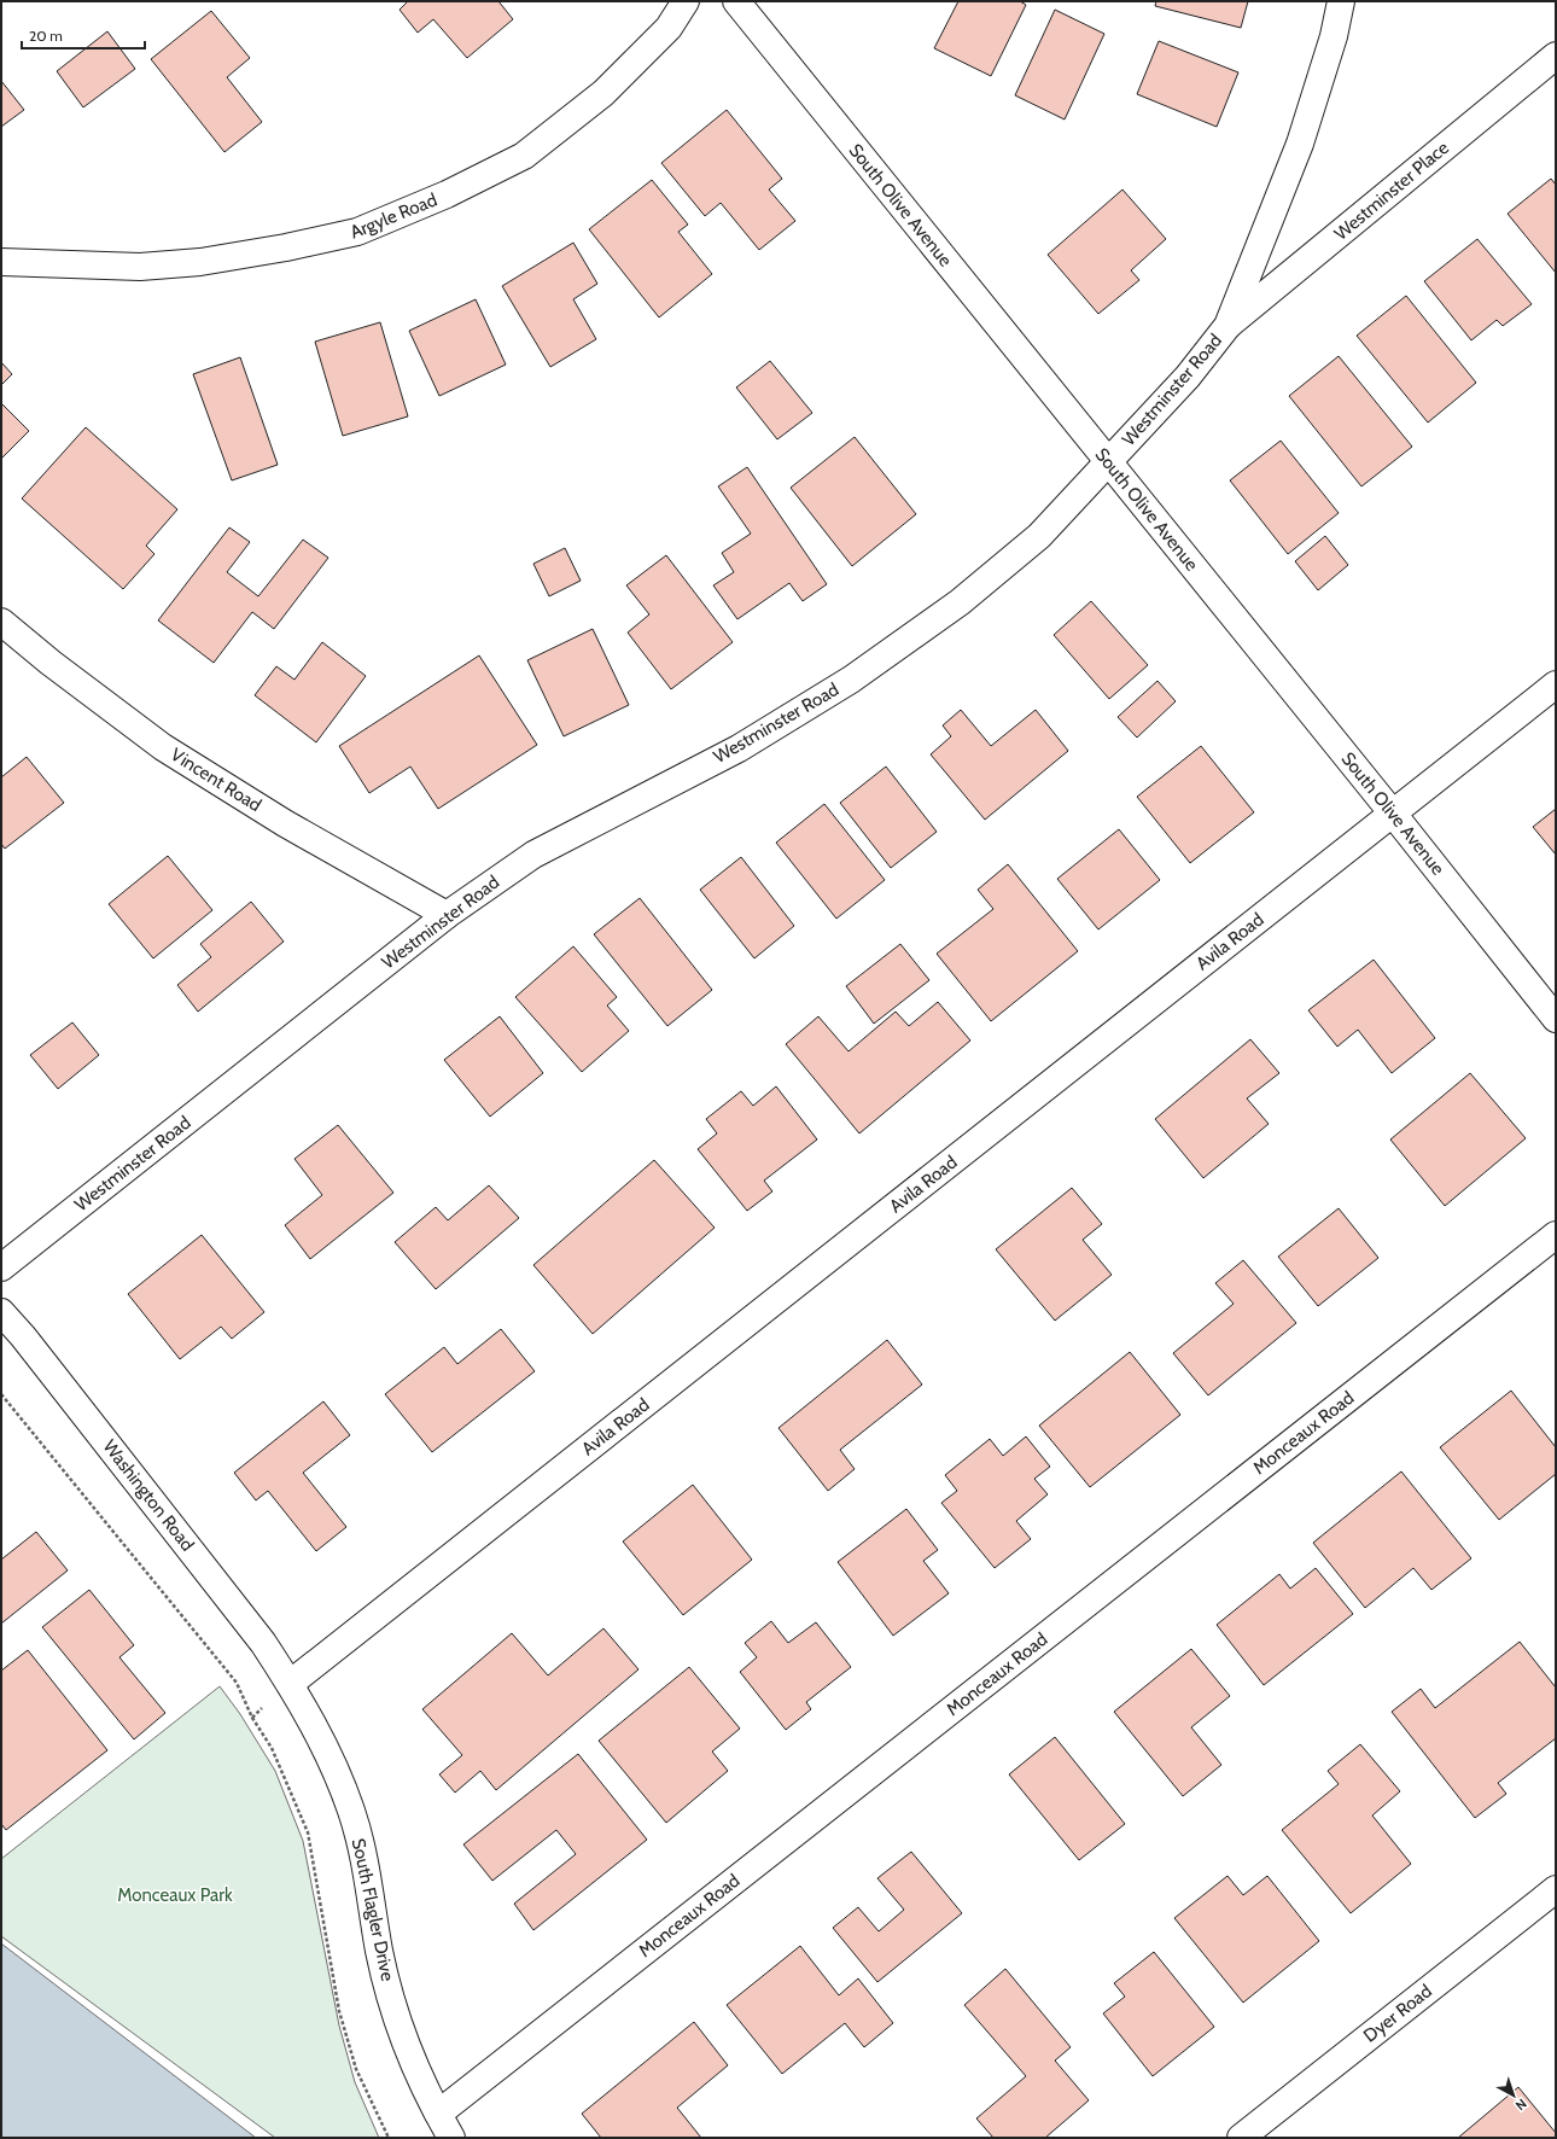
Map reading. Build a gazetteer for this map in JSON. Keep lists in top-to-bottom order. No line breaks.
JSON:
{"streets":{"street":["Westminster Place","South Olive Avenue","Argyle Road","Westminster Road","Vincent Road","Avila Road","Monceaux Road","Washington Road","South Flagler Drive","Dyer Road"]},"crossings":[["Westminster Place","Westminster Road"],["South Olive Avenue","Westminster Road"],["South Olive Avenue","Avila Road"],["Westminster Road","Vincent Road"],["Avila Road","Washington Road"],["Avila Road","South Flagler Drive"],["Monceaux Road","South Flagler Drive"],["Washington Road","South Flagler Drive"]],"parks":["Monceaux Park"],"scale_bar":"20 m","north":"bottom right"}
